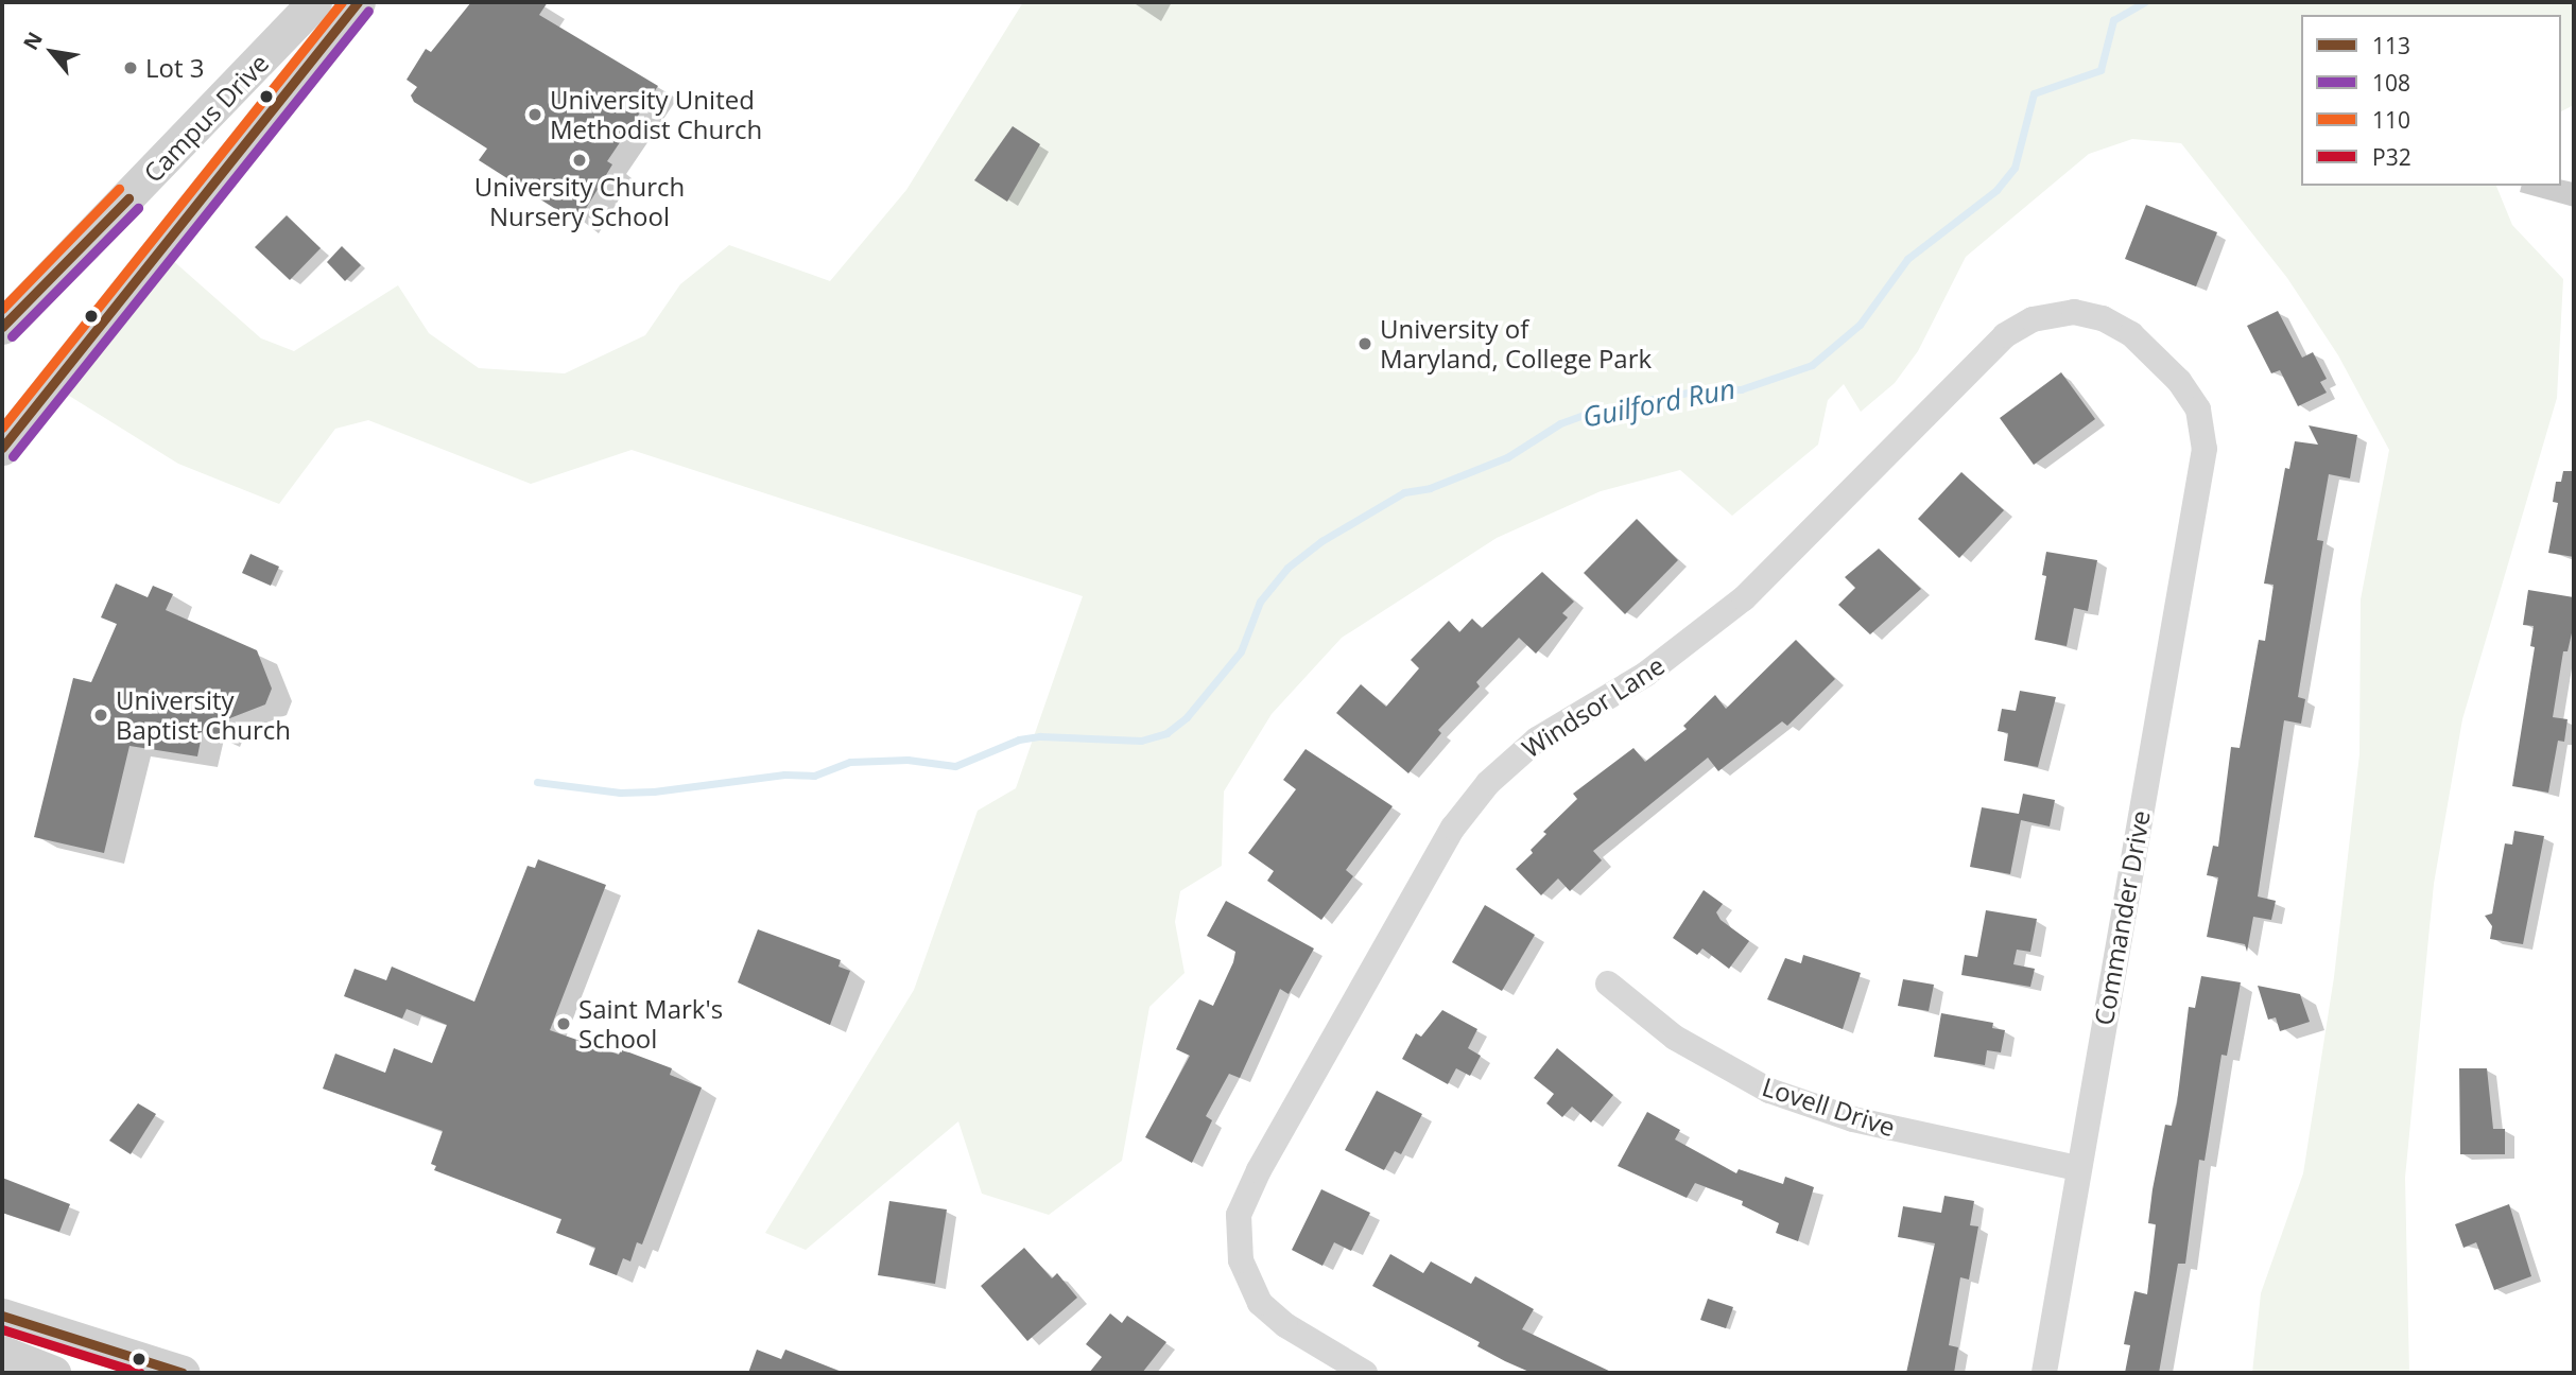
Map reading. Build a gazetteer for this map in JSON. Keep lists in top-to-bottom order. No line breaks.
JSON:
{"streets":{"street":["Campus Drive","Windsor Lane","Commander Drive","Lovell Drive"]},"crossings":[["Windsor Lane","Commander Drive"],["Commander Drive","Lovell Drive"]],"water":["Guilford Run"],"places":["Lot 3","University United Methodist Church","University Church Nursery School","University of Maryland, College Park","University Baptist Church","Saint Mark's School"],"lines":["transit line 113","transit line 110","transit line 108","transit line P32"],"legend":["113","108","110","P32"],"north":"top left"}
